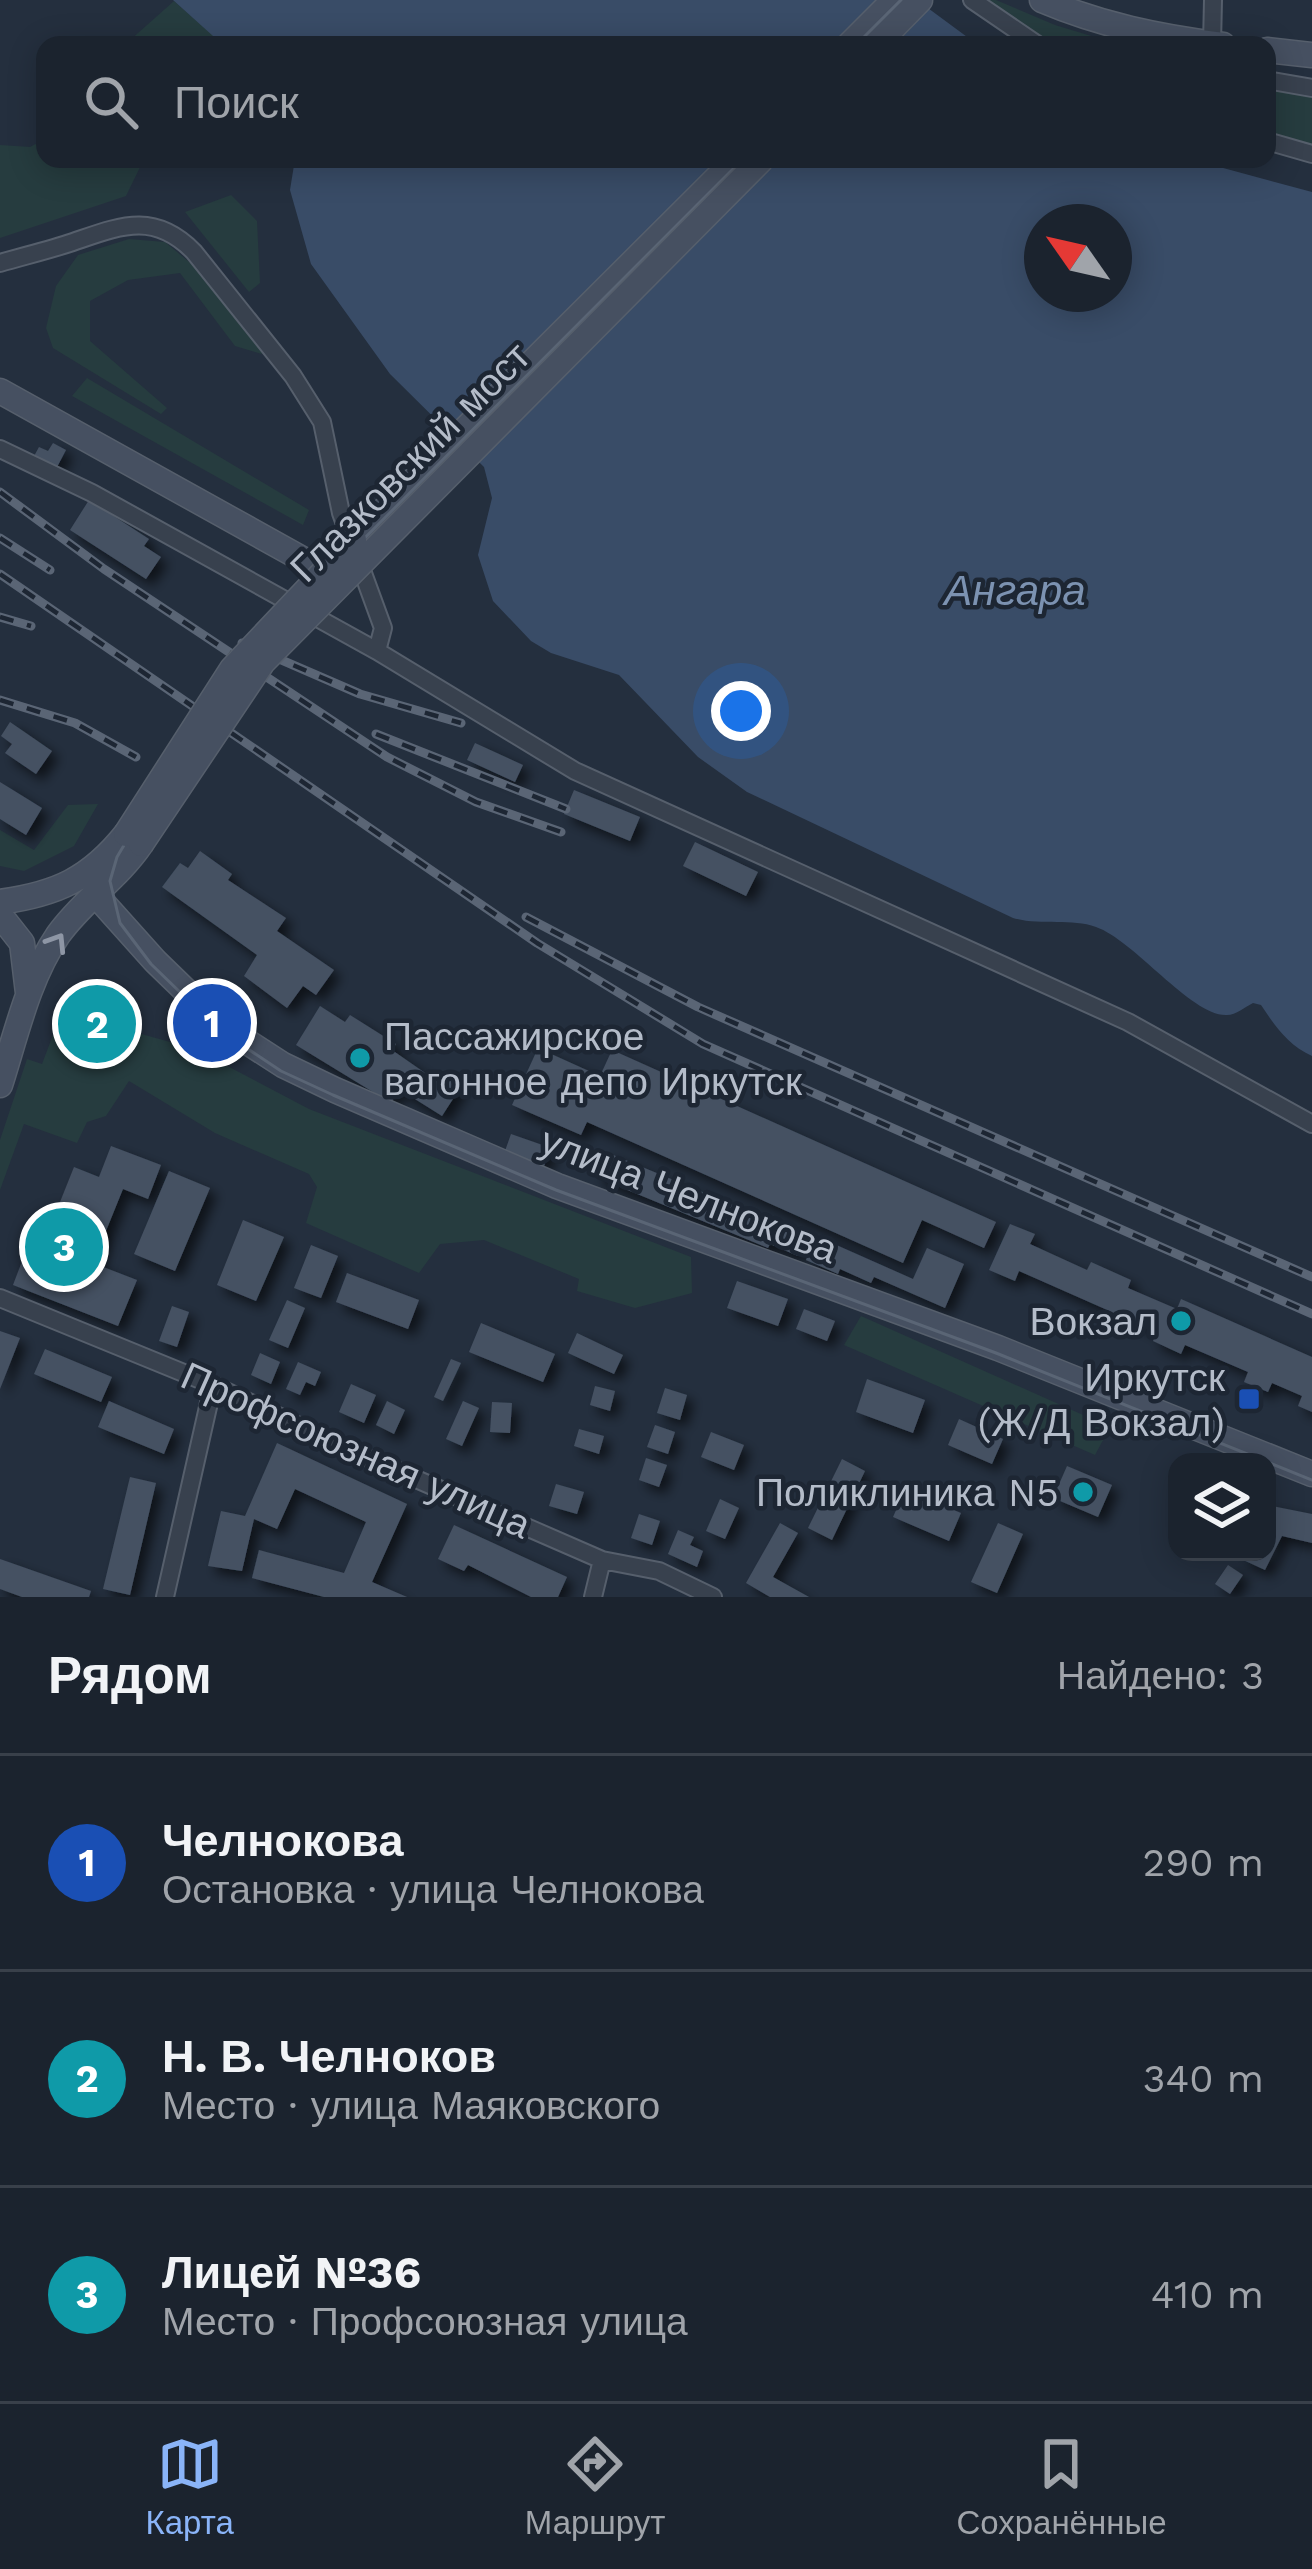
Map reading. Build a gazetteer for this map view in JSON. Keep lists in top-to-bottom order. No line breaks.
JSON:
{"streets":{"main road":["Глазковский мост","улица Челнокова"],"street":["Профсоюзная улица"]},"water":["Ангара"],"places":{"other":["Пассажирское вагонное депо Иркутск","Вокзал","Поликлиника N5"],"transit":["Иркутск (Ж/Д Вокзал)"]},"north":"top left","page":{"search":"Поиск","pins":["1","2","3"],"heading":["Рядом","Найдено: 3"],"list":[{"mark":"1","name":"Челнокова","note":"Остановка · улица Челнокова","value":"290 m"},{"mark":"2","name":"Н. В. Челноков","note":"Место · улица Маяковского","value":"340 m"},{"mark":"3","name":"Лицей №36","note":"Место · Профсоюзная улица","value":"410 m"}],"nav":["Карта","Маршрут","Сохранённые"]}}
